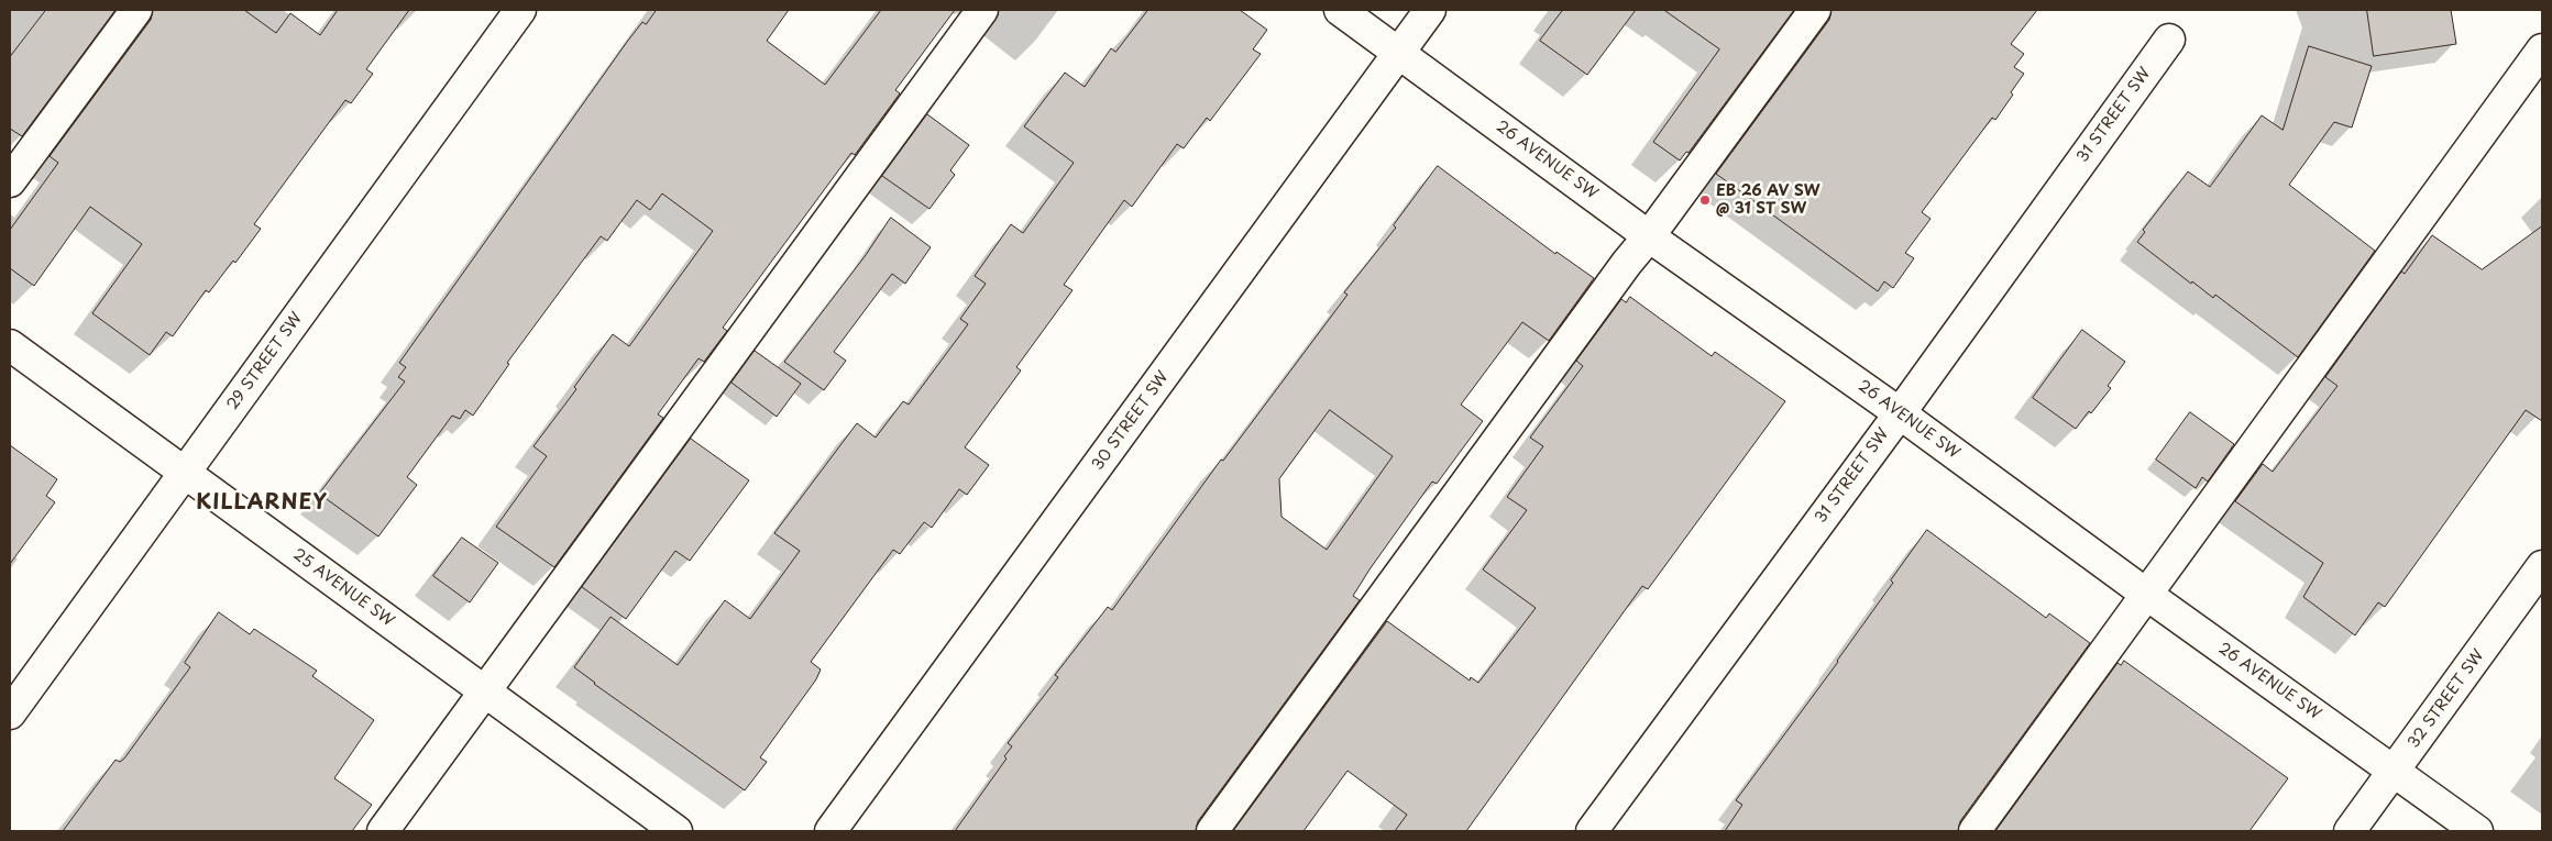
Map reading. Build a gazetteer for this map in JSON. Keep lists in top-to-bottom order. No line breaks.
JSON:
{"streets":{"street":["31 STREET SW","26 AVENUE SW","29 STREET SW","30 STREET SW","25 AVENUE SW","32 STREET SW"]},"crossings":[["31 STREET SW","26 AVENUE SW"],["26 AVENUE SW","30 STREET SW"],["26 AVENUE SW","32 STREET SW"],["29 STREET SW","25 AVENUE SW"]],"districts":["KILLARNEY"],"places":["EB 26 AV SW @ 31 ST SW"]}
